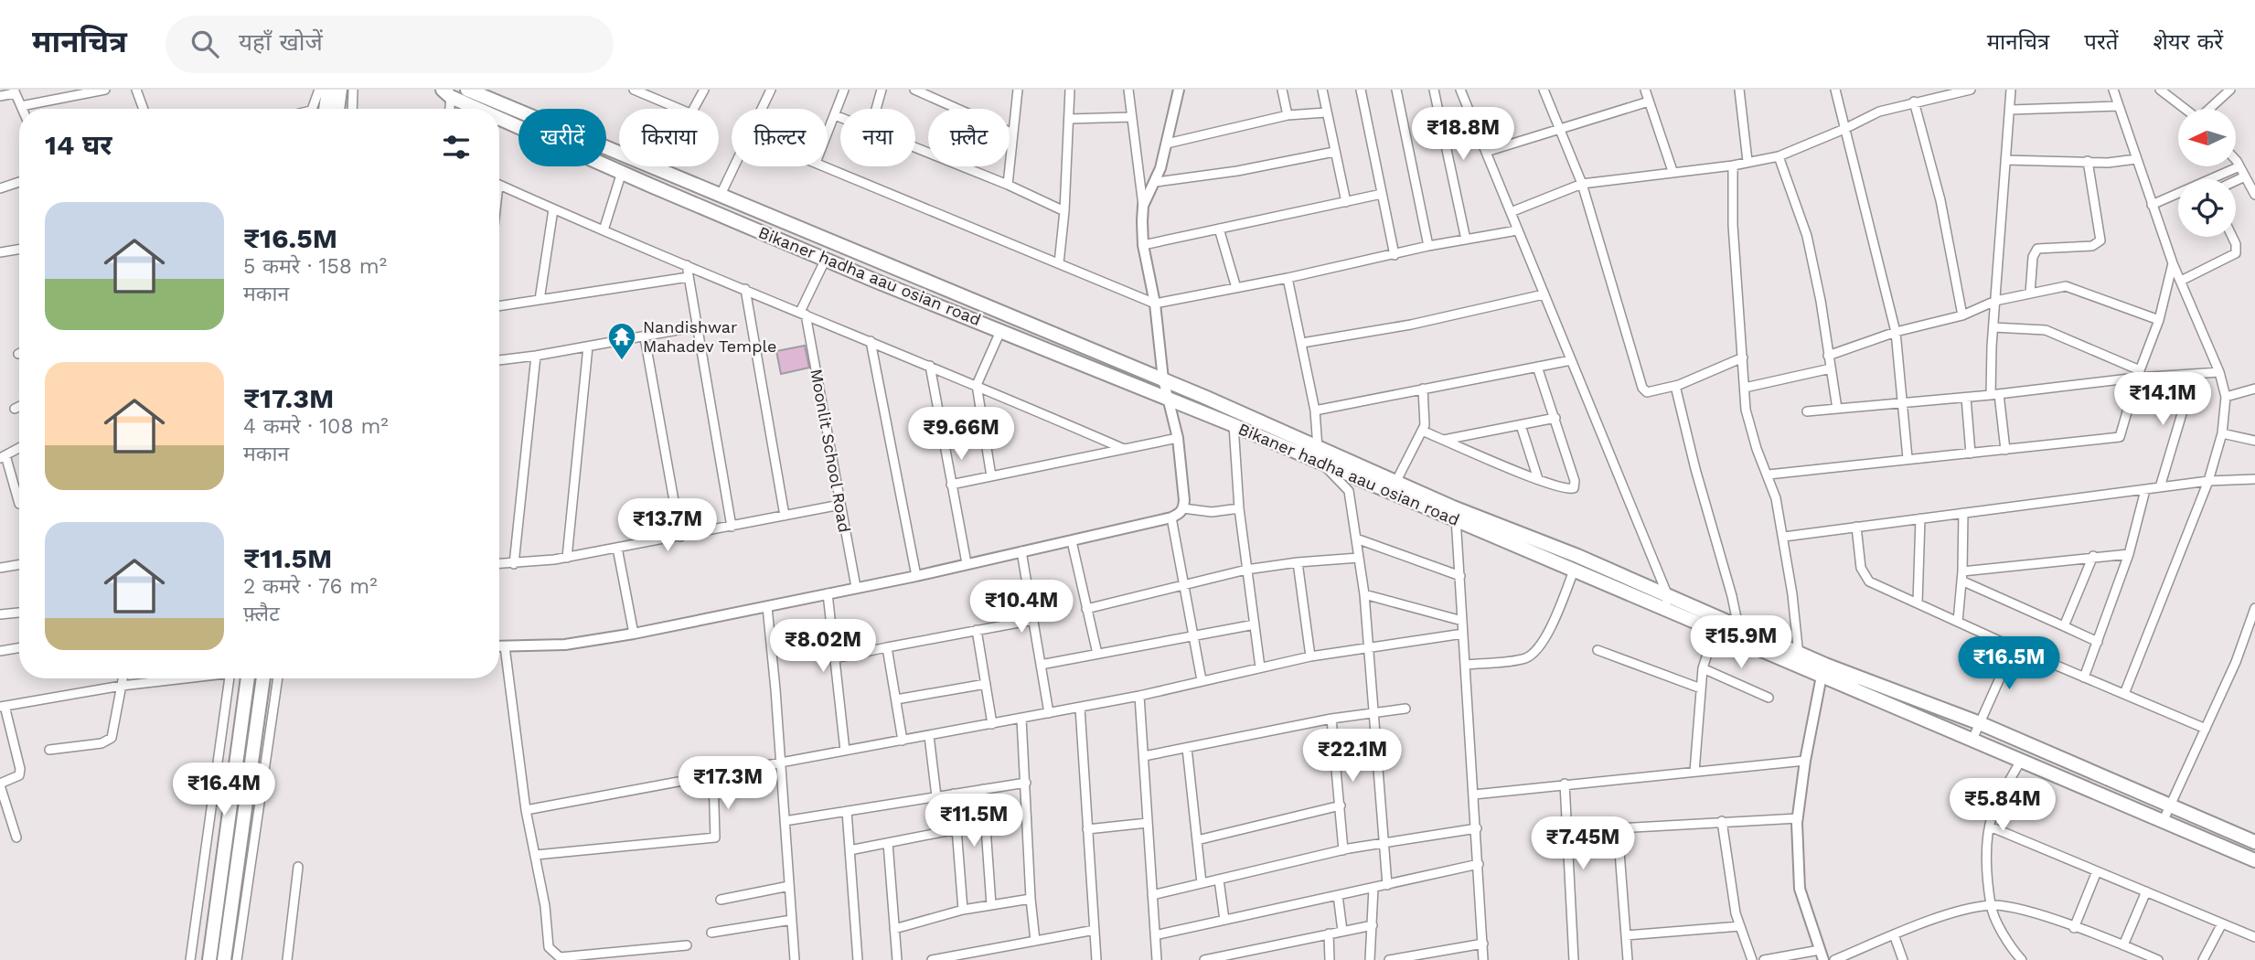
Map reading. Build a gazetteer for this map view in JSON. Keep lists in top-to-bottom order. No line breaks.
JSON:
{"streets":{"main road":["Bikaner hadha aau osian road"],"street":["Moonlit School Road"]},"places":{"temple":["Nandishwar Mahadev Temple"]},"north":"left","page":{"header":"मानचित्र","search":"यहाँ खोजें","nav":["मानचित्र","परतें","शेयर करें"],"price":["₹18.8M","₹14.1M","₹9.66M","₹13.7M","₹10.4M","₹15.9M","₹8.02M","₹16.5M","₹22.1M","₹17.3M","₹16.4M","₹5.84M","₹11.5M","₹7.45M"],"chip":["खरीदें","किराया","फ़िल्टर","नया","फ़्लैट"],"heading":"14 घर","list":[{"name":"₹16.5M","note":"5 कमरे · 158 m² · मकान"},{"name":"₹17.3M","note":"4 कमरे · 108 m² · मकान"},{"name":"₹11.5M","note":"2 कमरे · 76 m² · फ़्लैट"}]}}
